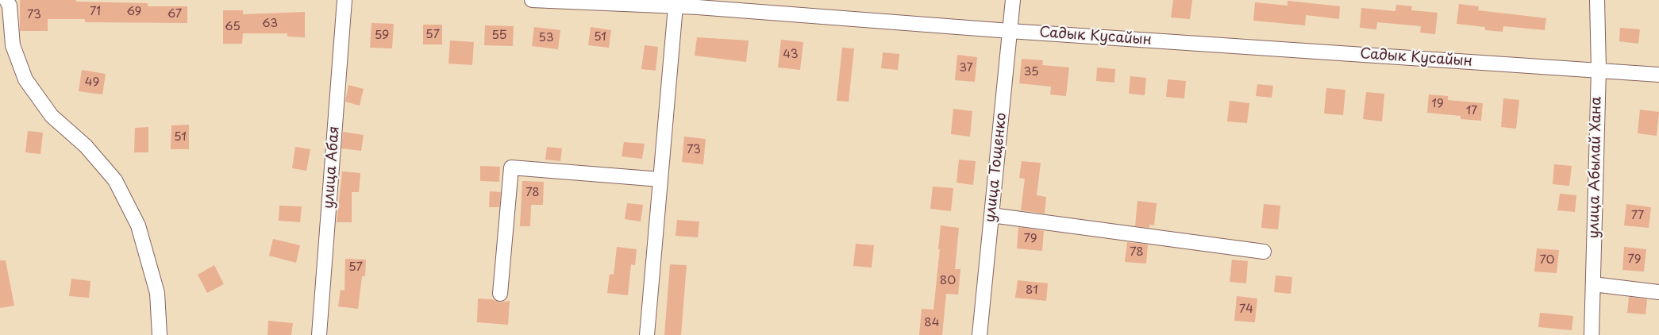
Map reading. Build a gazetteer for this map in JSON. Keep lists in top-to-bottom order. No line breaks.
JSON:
{"streets":{"street":["Садык Кусайын","улица Абая","улица Тощенко","улица Абылай Хана"]},"crossings":[["Садык Кусайын","улица Тощенко"],["Садык Кусайын","улица Абылай Хана"]],"house_numbers":["71","69","67","73","63","65","57","59","55","51","53","43","37","35","49","19","17","51","73","78","77","79","78","79","70","57","80","81","74","84"]}
